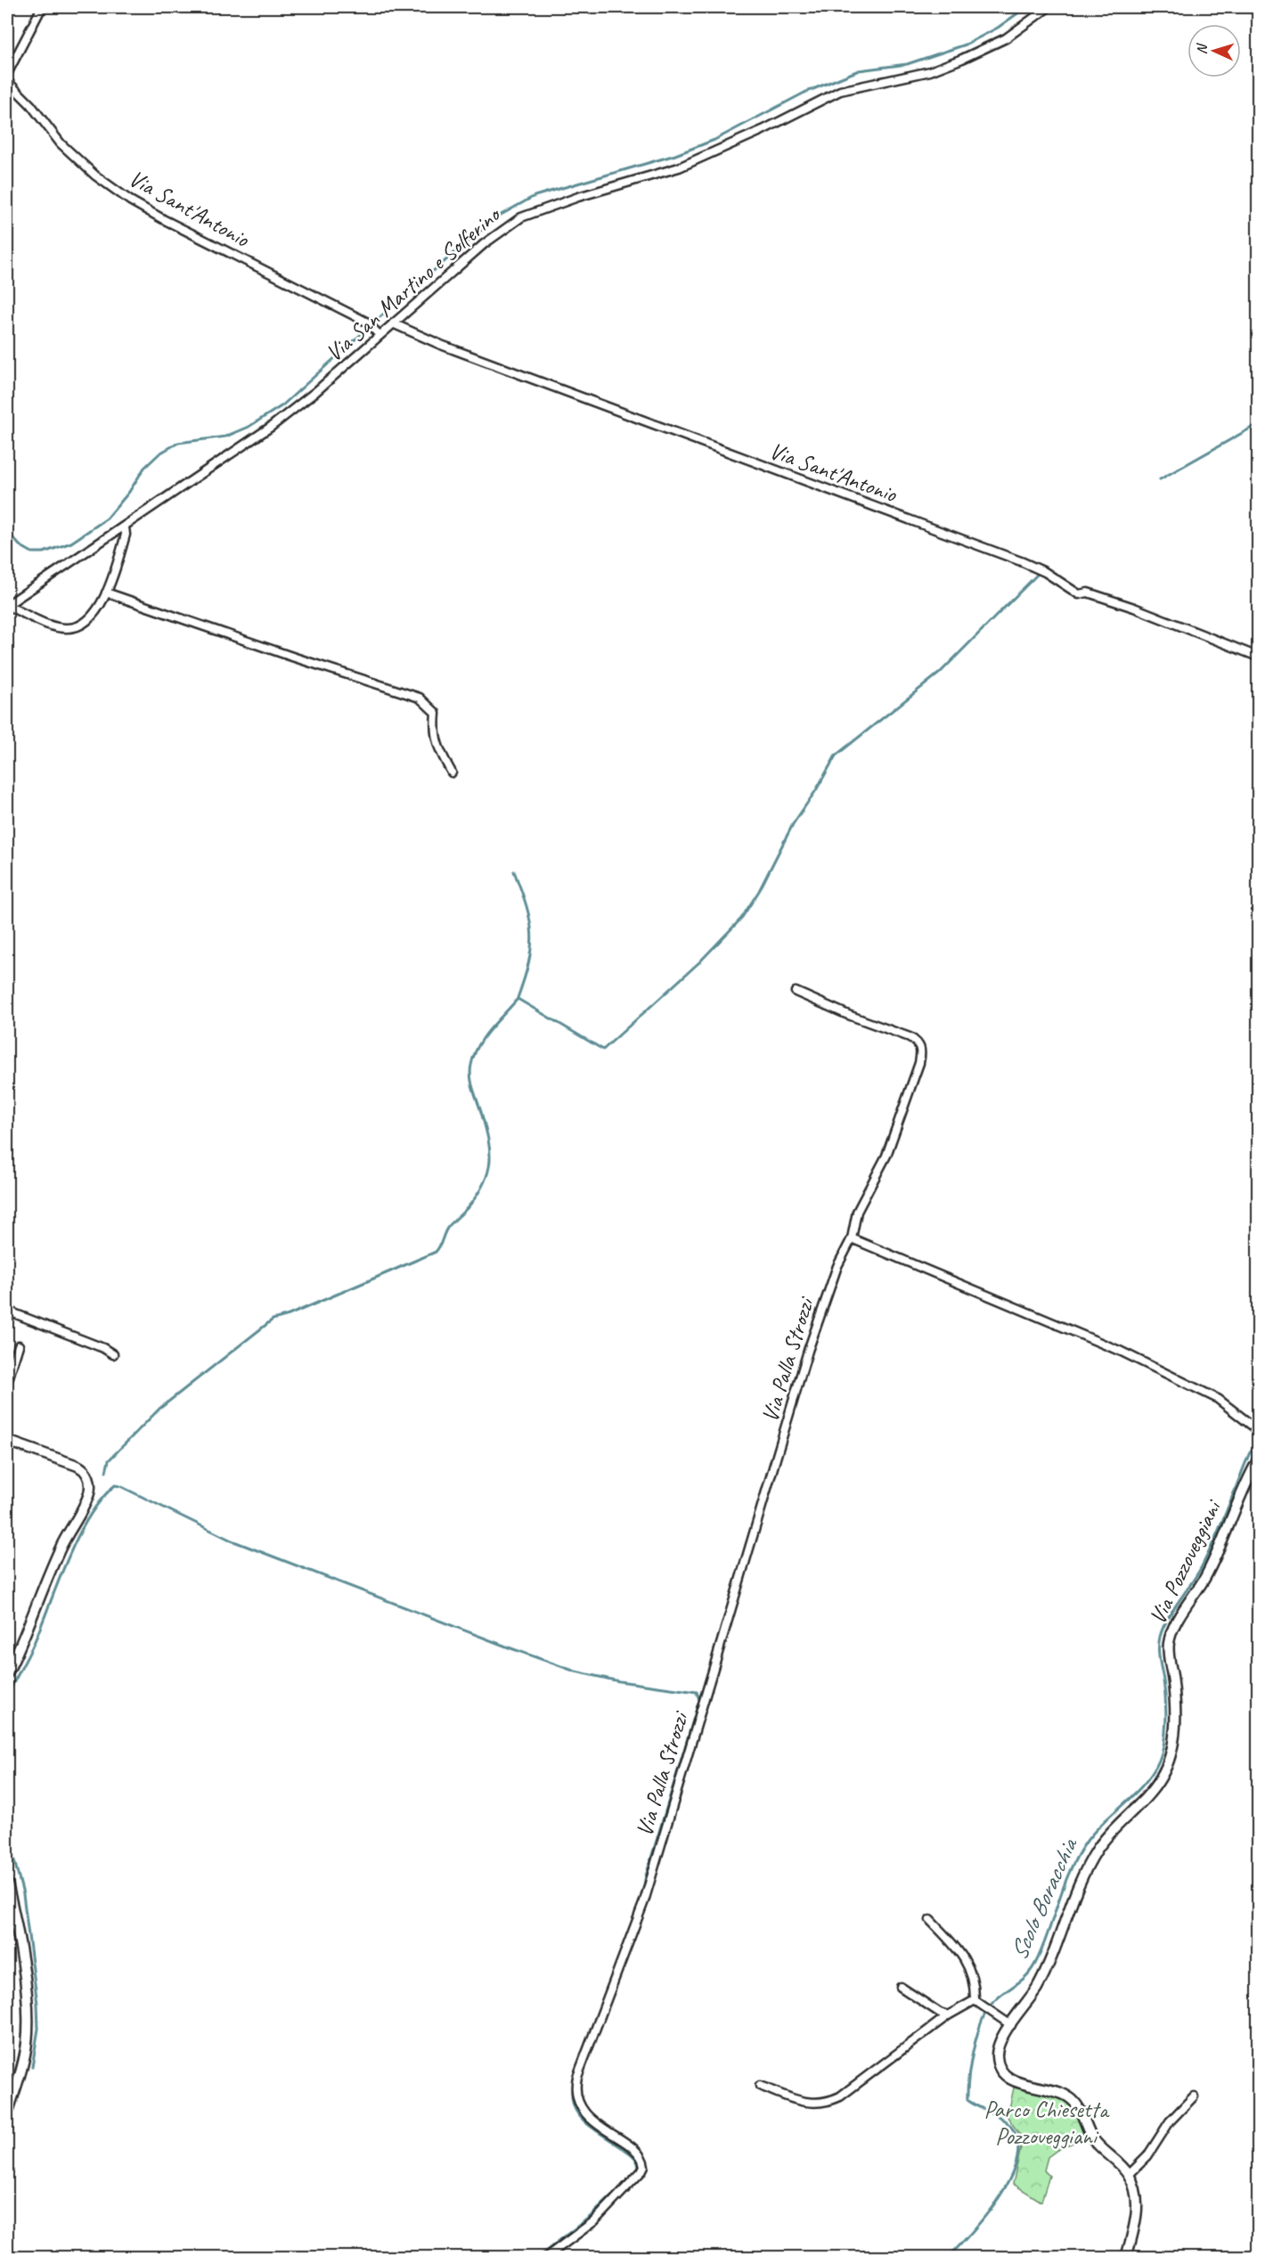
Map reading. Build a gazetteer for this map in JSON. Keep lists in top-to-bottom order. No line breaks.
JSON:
{"streets":{"street":["Via Sant'Antonio","Via San Martino e Solferino","Via Palla Strozzi","Via Pozzoveggiani"]},"crossings":[["Via Sant'Antonio","Via San Martino e Solferino"]],"water":["Scolo Boracchia"],"parks":["Parco Chiesetta Pozzoveggiani"],"north":"left"}
